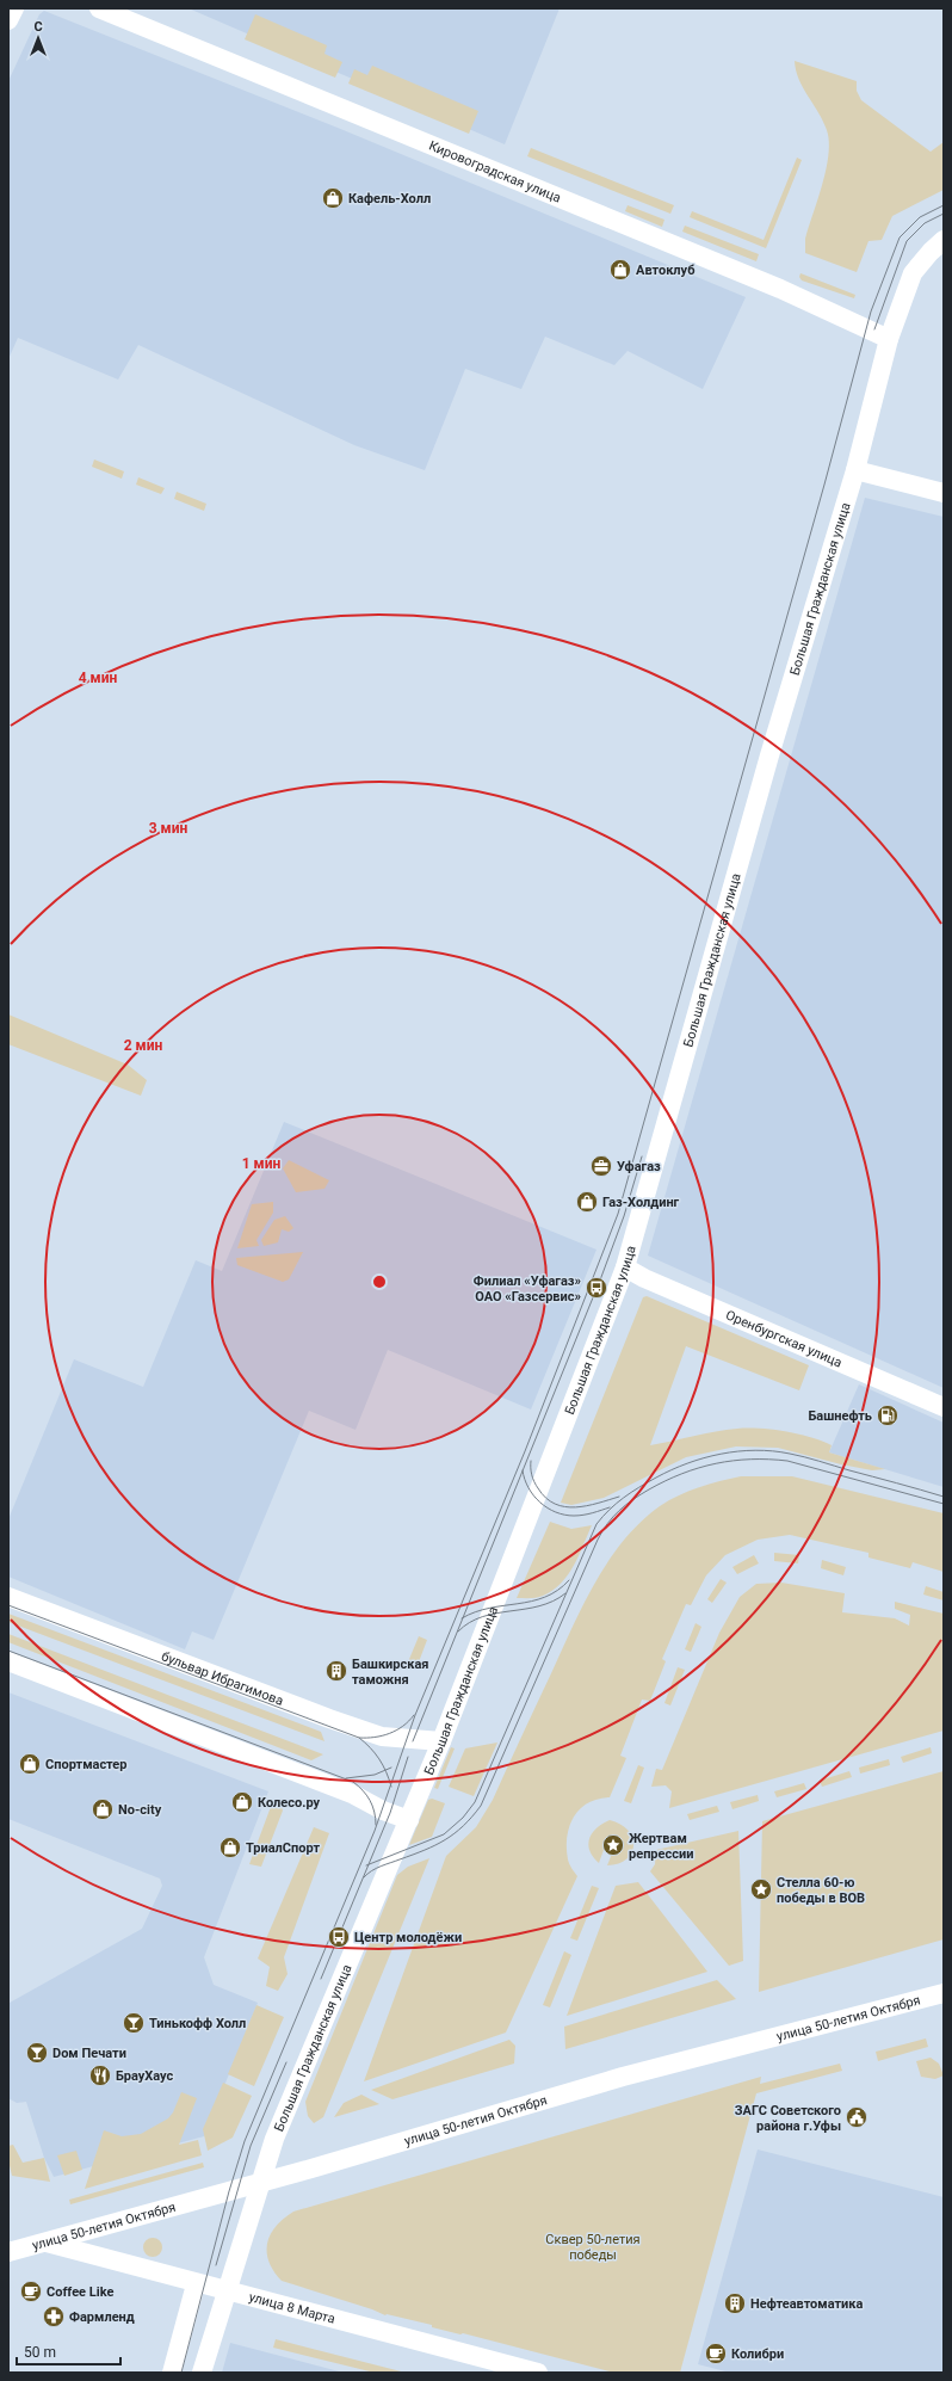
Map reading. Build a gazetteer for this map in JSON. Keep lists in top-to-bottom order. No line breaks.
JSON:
{"streets":{"main road":["Кировоградская улица","Большая Гражданская улица","Оренбургская улица","бульвар Ибрагимова","улица 50-летия Октября","улица 8 Марта"]},"crossings":[["Кировоградская улица","Большая Гражданская улица"],["Большая Гражданская улица","Оренбургская улица"],["Большая Гражданская улица","бульвар Ибрагимова"],["Большая Гражданская улица","улица 50-летия Октября"],["Большая Гражданская улица","улица 8 Марта"],["улица 50-летия Октября","улица 8 Марта"]],"parks":["Сквер 50-летия победы"],"places":{"shop":["Кафель-Холл","Автоклуб","Газ-Холдинг","Спортмастер","Колесо.ру","No-city","ТриалСпорт"],"office":["Уфагаз"],"bus stop":["Филиал «Уфагаз» ОАО «Газсервис»","Центр молодёжи"],"fuel station":["Башнефть"],"building":["Башкирская таможня","Нефтеавтоматика"],"place":["Жертвам репрессии","Стелла 60-ю победы в ВОВ"],"bar":["Тинькофф Холл","Dом Печати"],"restaurant":["БрауХаус"],"public building":["ЗАГС Советского района г.Уфы"],"cafe":["Coffee Like","Колибри"],"pharmacy":["Фармленд"]},"scale_bar":"50 m","north":"top","rings":["4 мин","3 мин","2 мин","1 мин"]}
